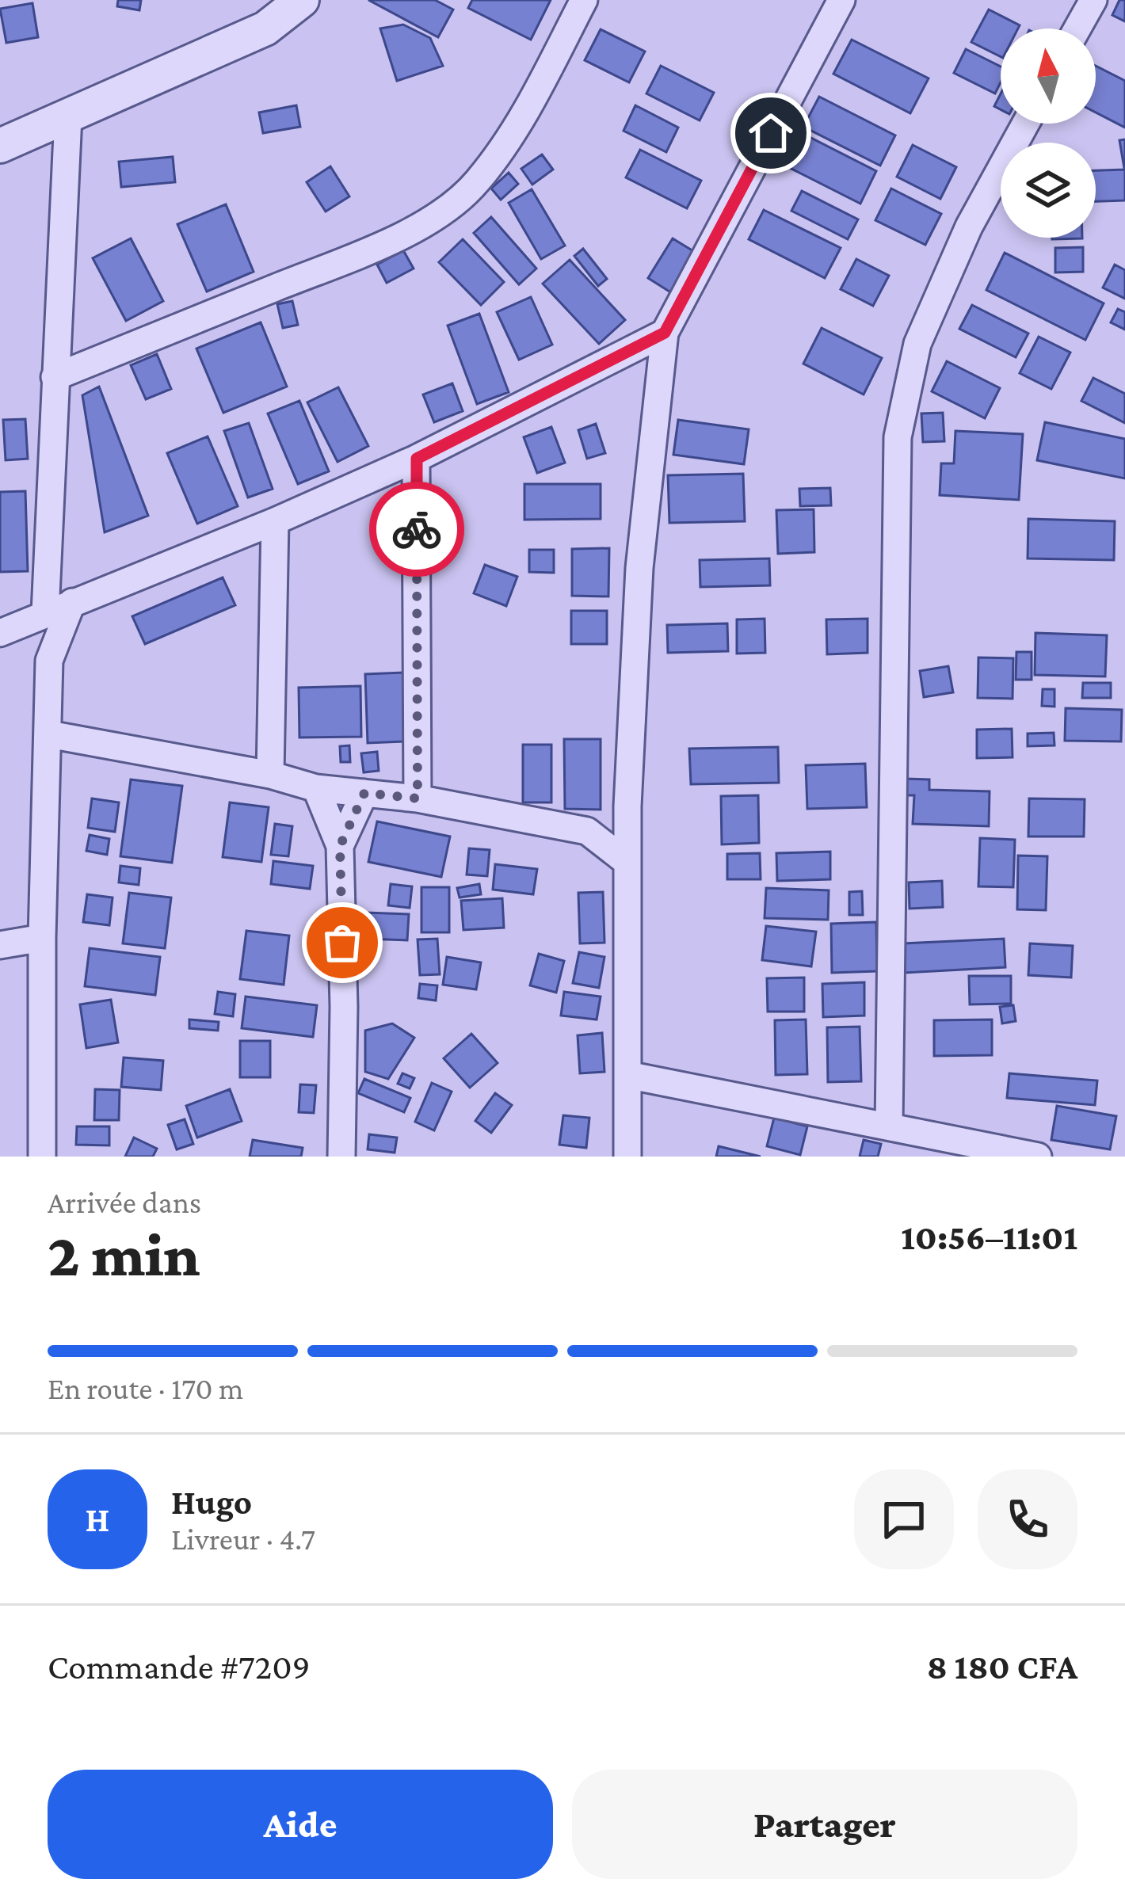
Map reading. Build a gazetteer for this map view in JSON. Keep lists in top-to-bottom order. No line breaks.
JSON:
{"north":"top","page":{"heading":["2 min","Arrivée dans","10:56–11:01"],"panel":["Hugo","Livreur · 4.7","Commande #7209","8 180 CFA"],"bar":"En route · 170 m","round":"H","buttons":["Aide","Partager"]}}
